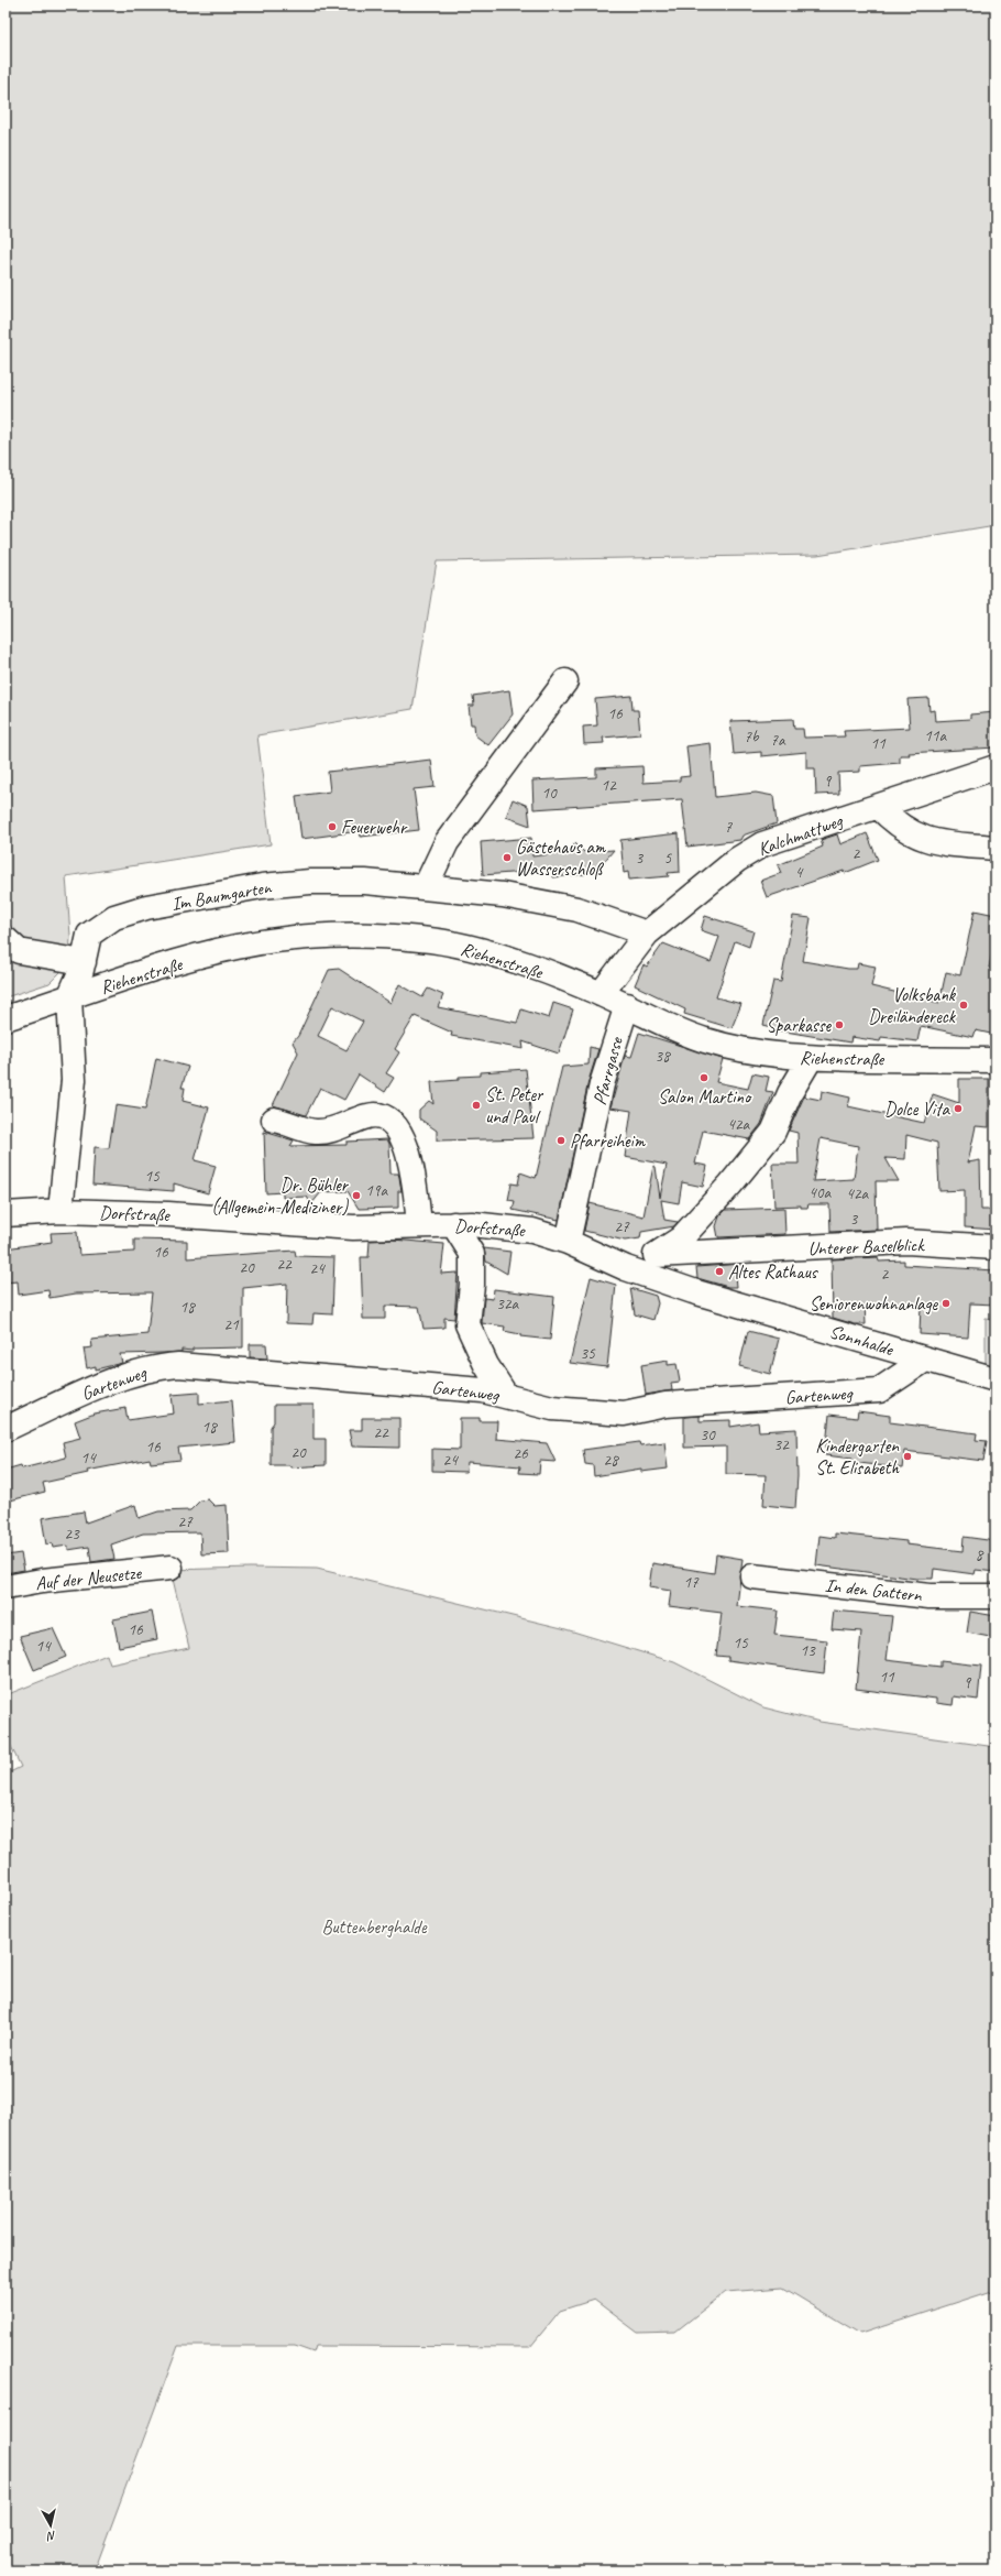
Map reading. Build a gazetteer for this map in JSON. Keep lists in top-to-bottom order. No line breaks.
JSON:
{"streets":{"street":["Kalchmattweg","Im Baumgarten","Riehenstraße","Pfarrgasse","Dorfstraße","Unterer Baselblick","Sonnhalde","Gartenweg","Auf der Neusetze","In den Gattern"]},"crossings":[["Kalchmattweg","Im Baumgarten"],["Kalchmattweg","Riehenstraße"],["Im Baumgarten","Riehenstraße"],["Riehenstraße","Pfarrgasse"],["Pfarrgasse","Dorfstraße"],["Dorfstraße","Sonnhalde"],["Sonnhalde","Gartenweg"]],"parks":["Buttenberghalde"],"places":["Feuerwehr","Gästehaus am Wasserschloß","Volksbank Dreiländereck","Sparkasse","Salon Martino","St. Peter und Paul","Dolce Vita","Pfarreiheim","Dr. Bühler (Allgemein-Mediziner)","Altes Rathaus","Seniorenwohnanlage","Kindergarten St. Elisabeth"],"house_numbers":["16","11a","7b","7a","11","9","12","10","7","2","3","5","4","38","42a","15","19a","40a","42a","3","27","16","22","20","24","2","32a","18","21","35","18","22","30","32","16","20","26","14","24","28","27","23","8","17","16","15","14","13","11","9"],"north":"bottom"}
